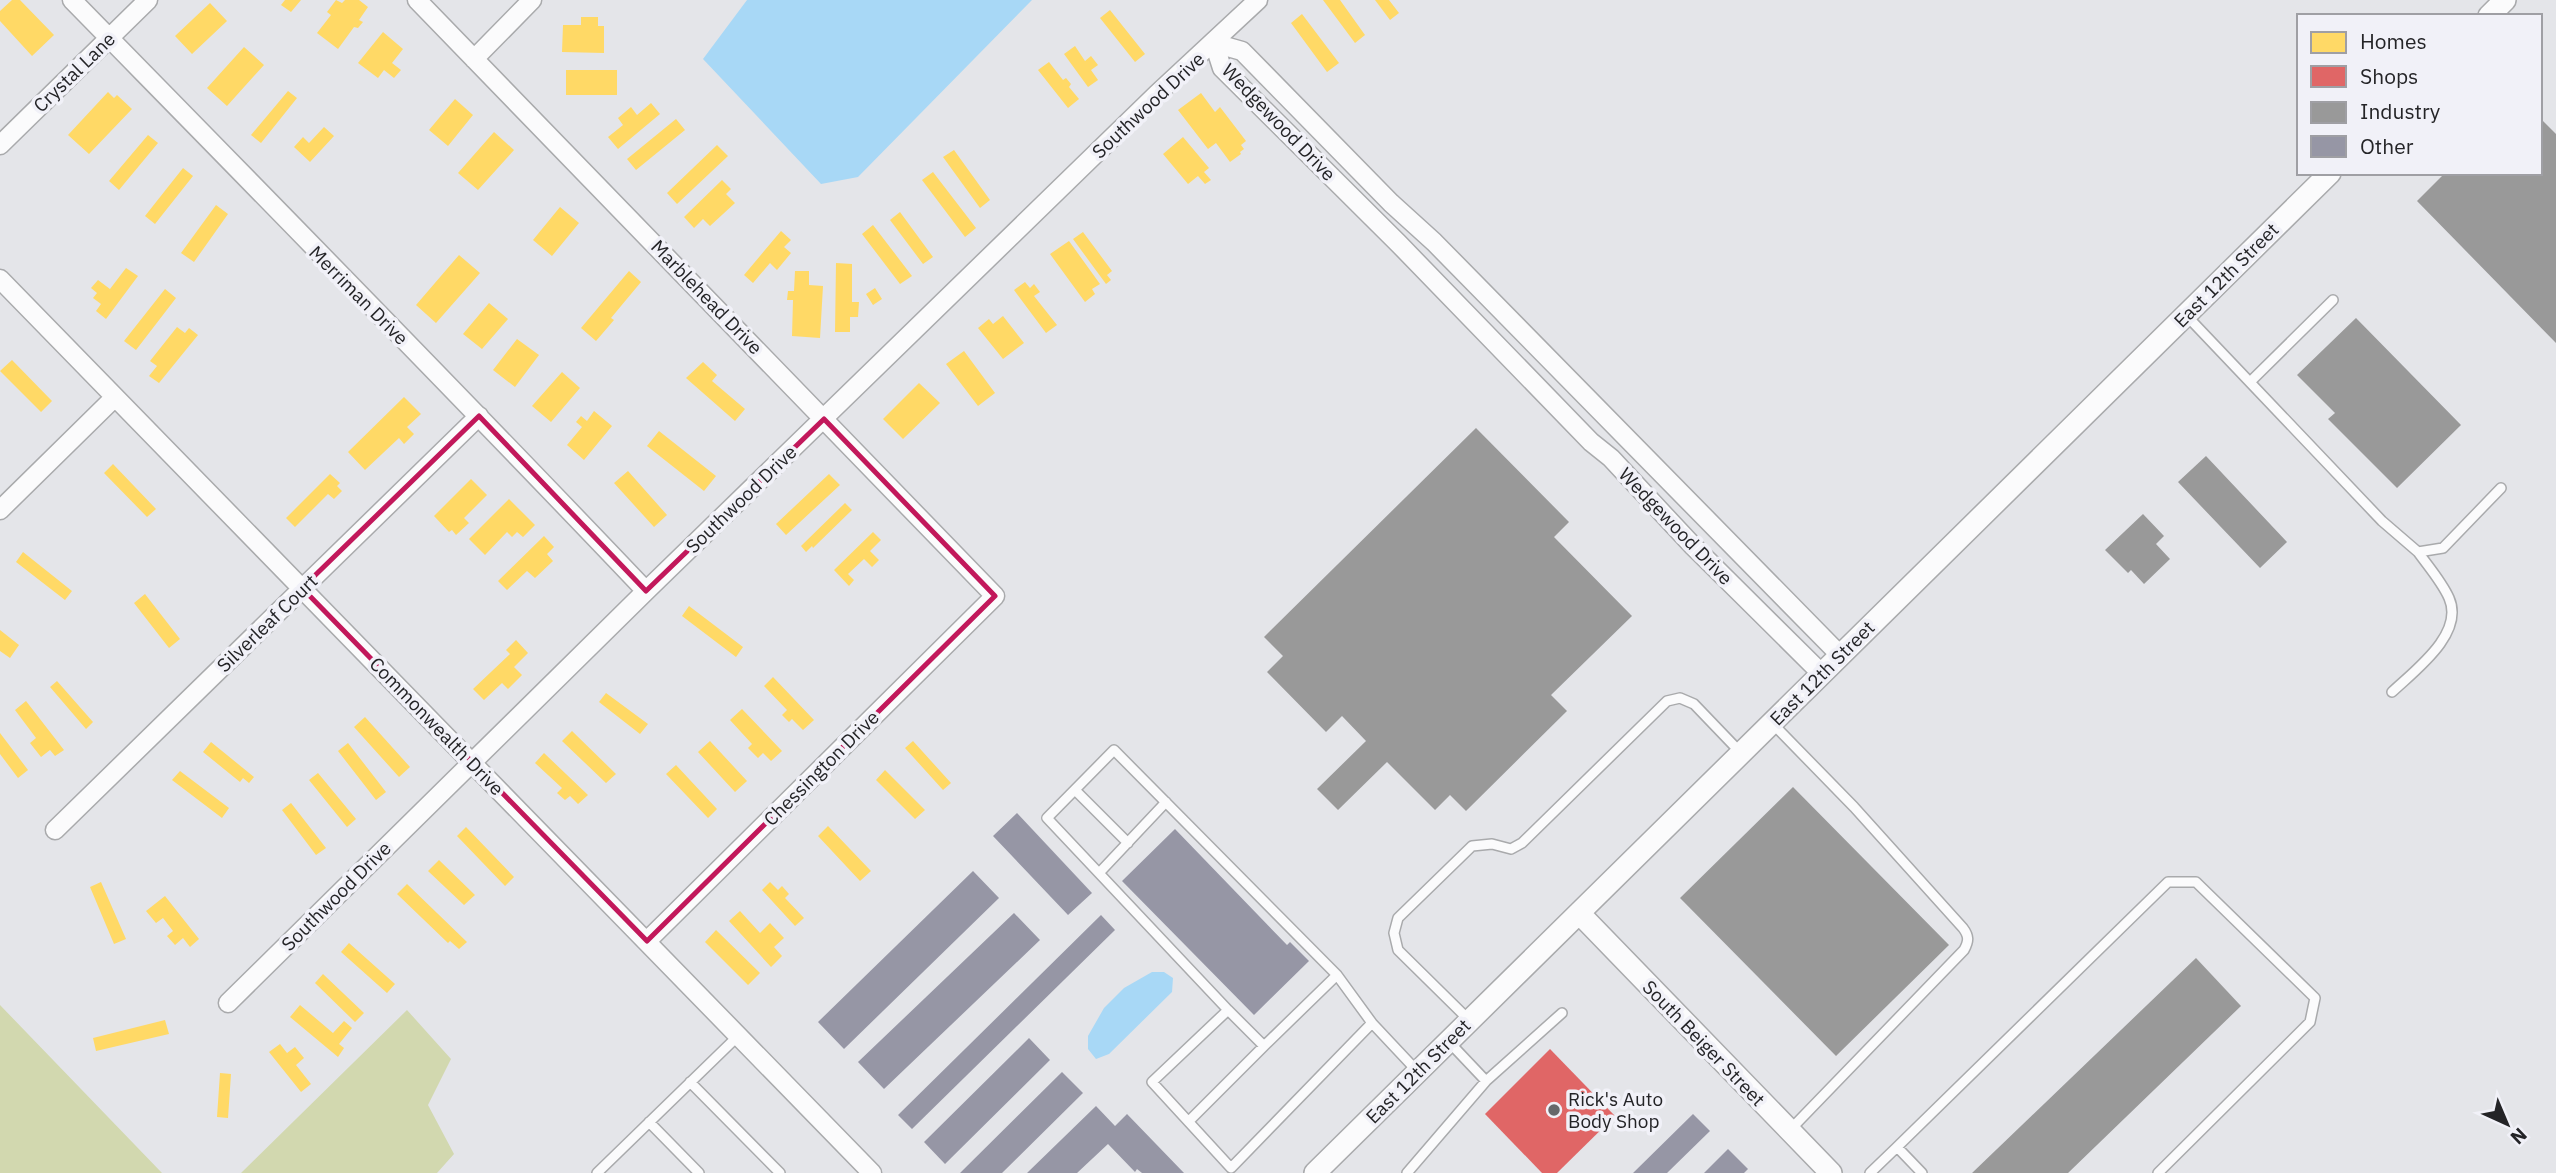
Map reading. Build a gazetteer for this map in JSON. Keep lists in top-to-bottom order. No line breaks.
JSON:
{"streets":{"street":["Crystal Lane","Southwood Drive","Wedgewood Drive","East 12th Street","Merriman Drive","Marblehead Drive","Silverleaf Court","Commonwealth Drive","Chessington Drive","South Beiger Street"]},"crossings":[["Crystal Lane","Merriman Drive"],["Southwood Drive","Wedgewood Drive"],["Southwood Drive","Merriman Drive"],["Southwood Drive","Marblehead Drive"],["Southwood Drive","Commonwealth Drive"],["Wedgewood Drive","East 12th Street"],["East 12th Street","South Beiger Street"],["Merriman Drive","Silverleaf Court"],["Marblehead Drive","Chessington Drive"],["Silverleaf Court","Commonwealth Drive"],["Commonwealth Drive","Chessington Drive"]],"places":["Rick's Auto Body Shop"],"legend":["Homes","Shops","Industry","Other"],"north":"bottom right"}
